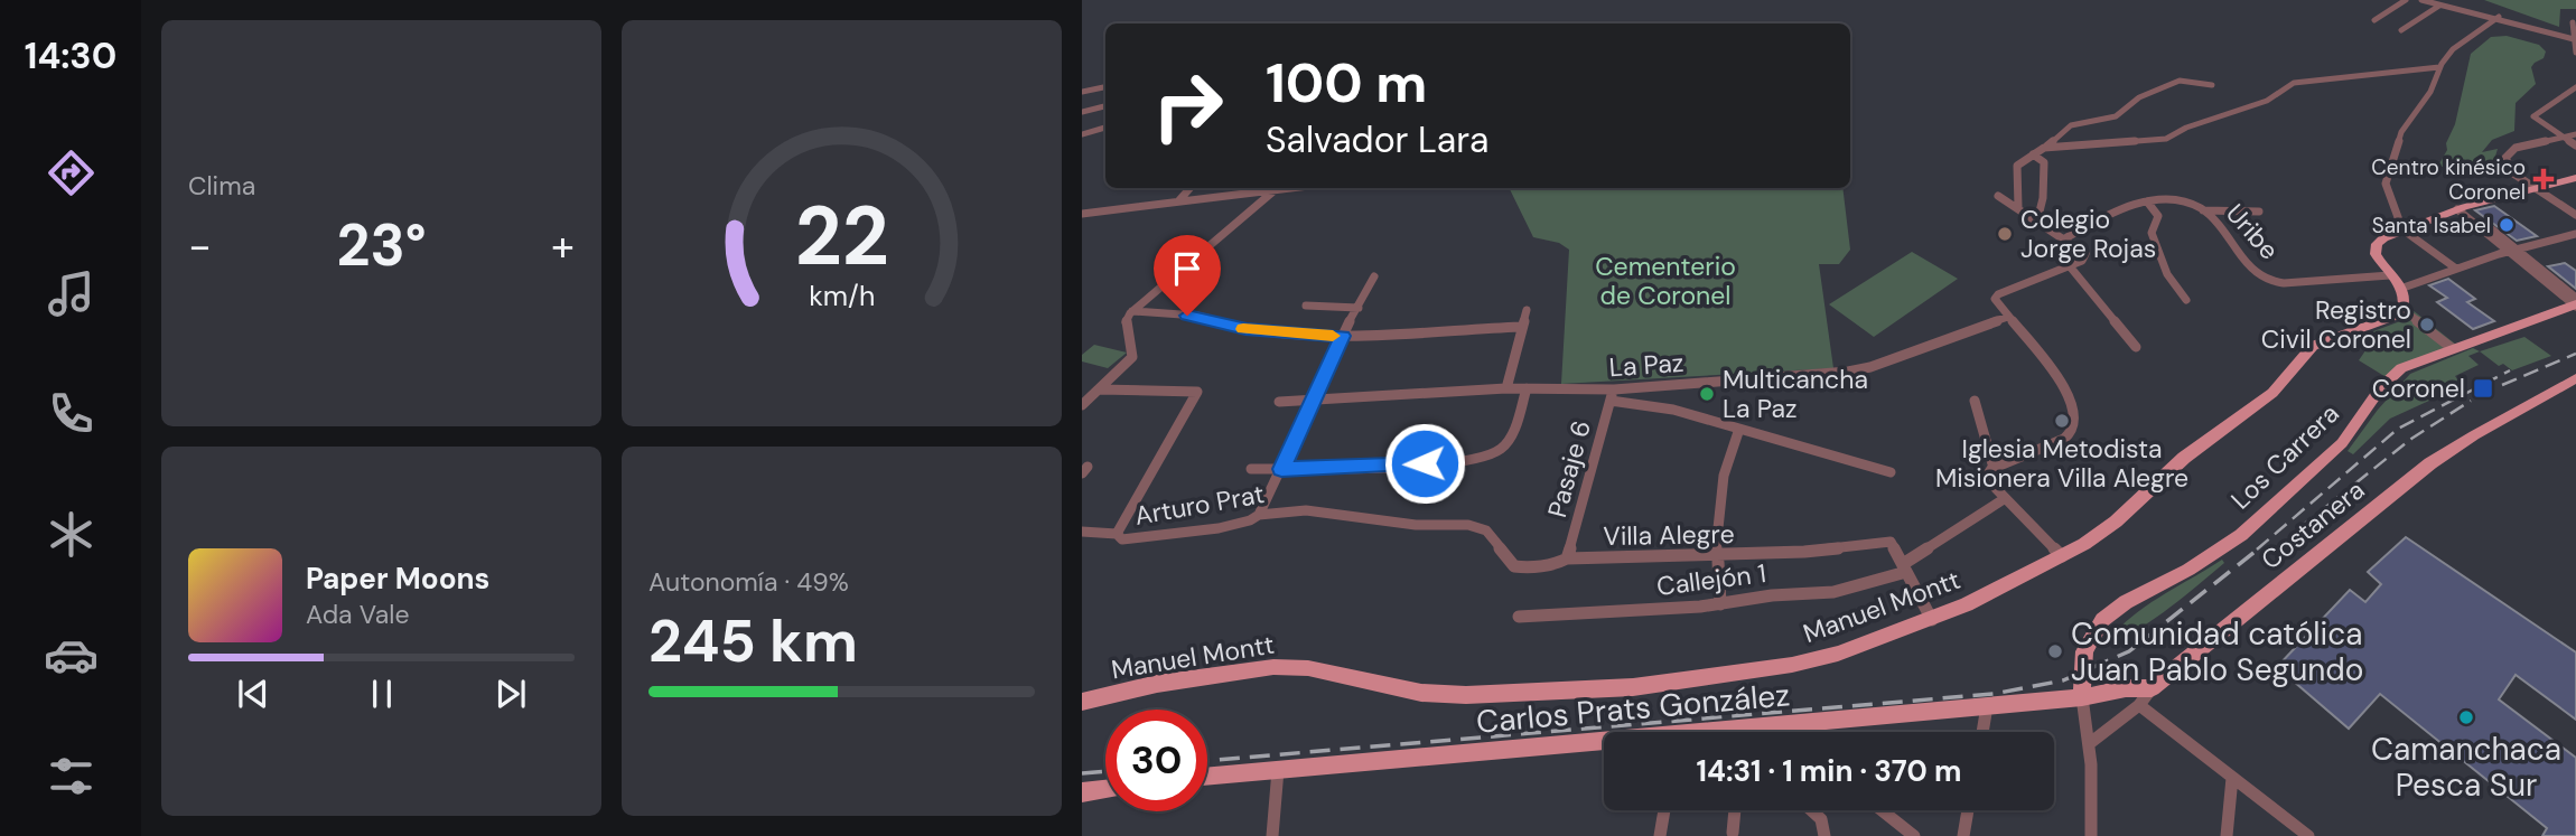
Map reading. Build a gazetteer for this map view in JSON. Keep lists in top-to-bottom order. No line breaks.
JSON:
{"streets":{"main road":["Los Carrera","Costanera","Manuel Montt","Carlos Prats González"],"street":["Uribe","La Paz","Pasaje 6","Arturo Prat","Villa Alegre","Callejón 1"]},"crossings":[["La Paz","Pasaje 6"],["Los Carrera","Carlos Prats González"],["Pasaje 6","Villa Alegre"],["Arturo Prat","Villa Alegre"],["Villa Alegre","Callejón 1"]],"parks":["Cementerio de Coronel"],"places":{"health":["Centro kinésico Coronel"],"other":["Santa Isabel","Colegio Jorge Rojas","Registro Civil Coronel","Multicancha La Paz","Iglesia Metodista Misionera Villa Alegre","Comunidad católica Juan Pablo Segundo","Camanchaca Pesca Sur"],"transit":["Coronel"]},"page":{"tabs":"14:30","tile":["Clima",["Autonomía · 49%","245 km"]],"turn":["100 m","Salvador Lara"],"heat":["−","23°","+"],"song":["Paper Moons","Ada Vale"],"limit":"30","trip":"14:31 · 1 min · 370 m","gauge":["22","km/h"]}}
